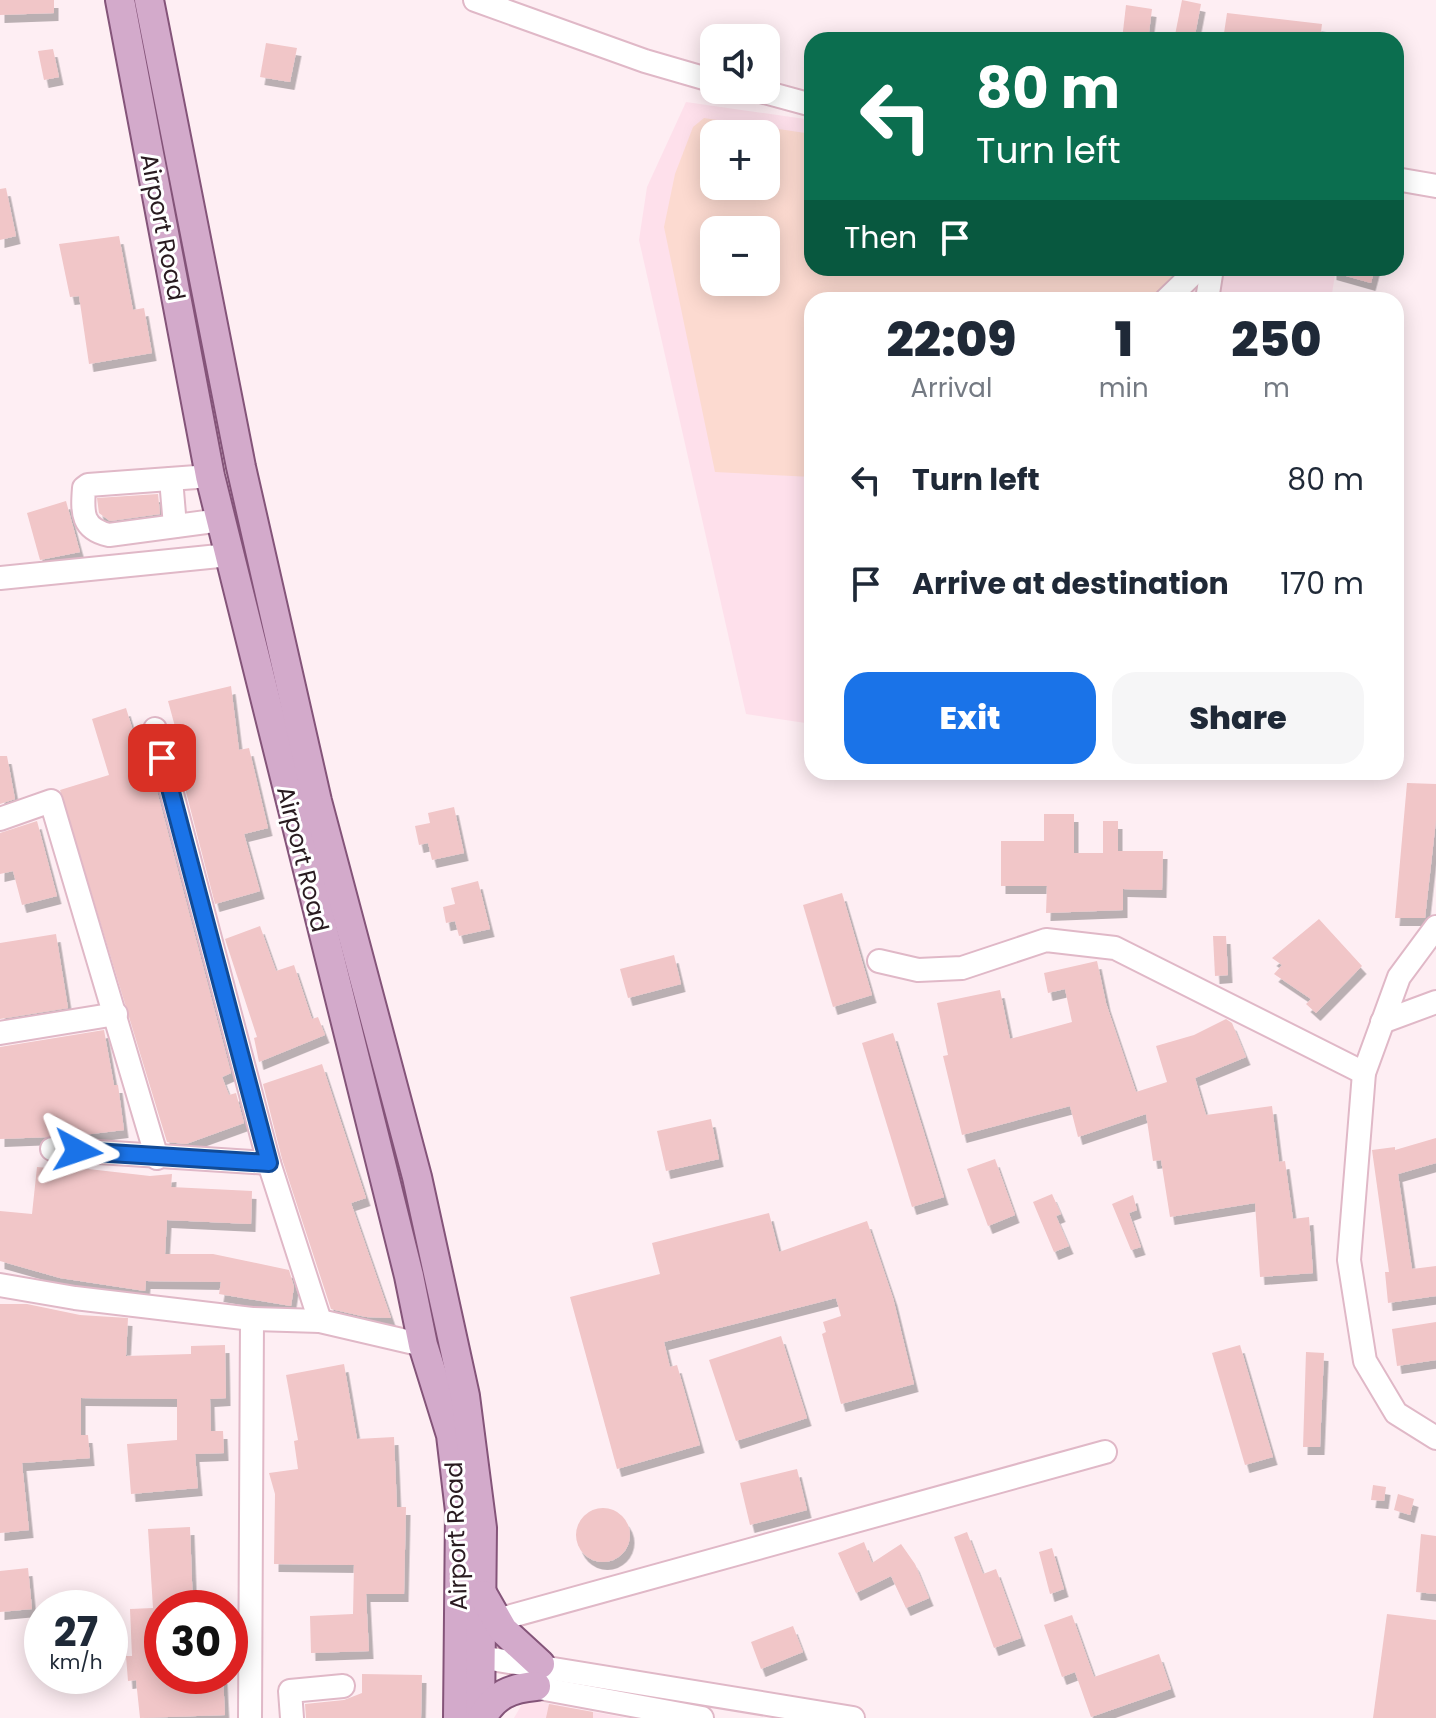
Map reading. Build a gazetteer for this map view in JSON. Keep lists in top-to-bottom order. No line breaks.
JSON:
{"streets":{"main road":["Airport Road"]},"page":{"map_buttons":["+","−"],"turn":["80 m","Turn left"],"then":"Then","eta":["22:09","Arrival","1","min","250","m"],"list":[{"name":"Turn left","value":"80 m"},{"name":"Arrive at destination","value":"170 m"}],"buttons":["Exit","Share"],"speed":"27 km/h","limit":"30"}}
